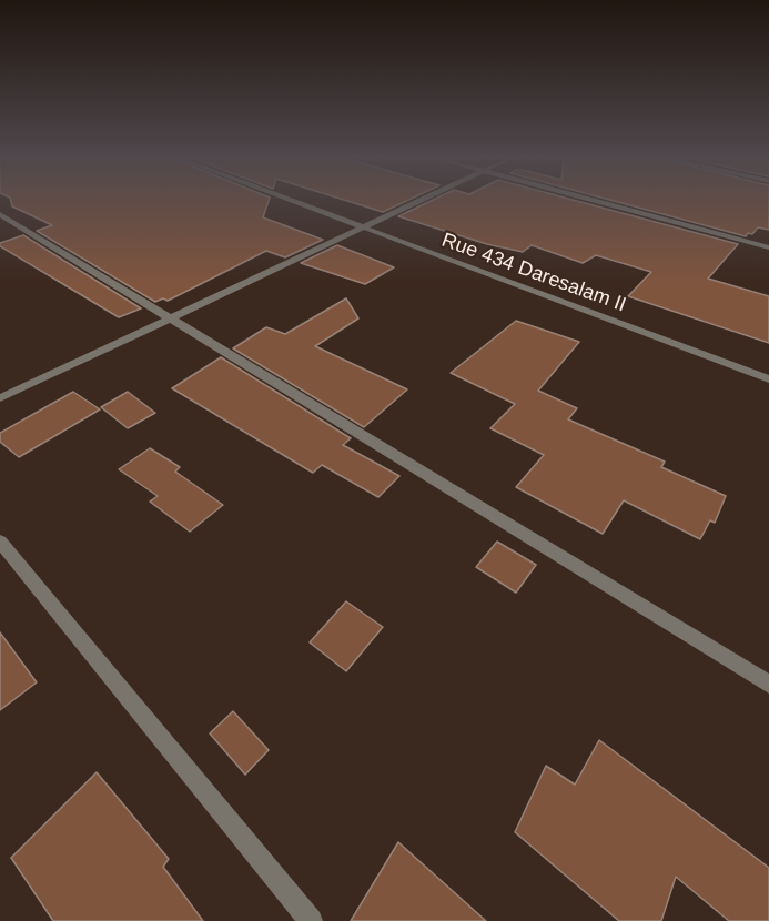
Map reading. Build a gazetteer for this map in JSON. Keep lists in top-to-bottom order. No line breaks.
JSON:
{"streets":{"street":["Rue 434 Daresalam II"]}}
